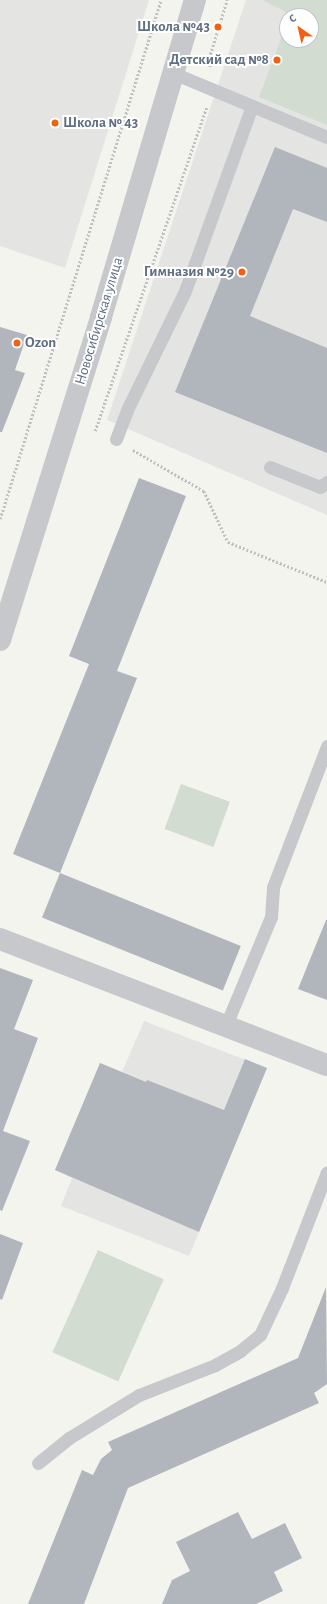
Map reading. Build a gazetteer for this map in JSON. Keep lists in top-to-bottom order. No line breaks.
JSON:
{"streets":{"street":["Новосибирская улица"]},"places":["Школа №43","Детский сад №8","Школа № 43","Гимназия №29","Ozon"],"north":"top left"}
